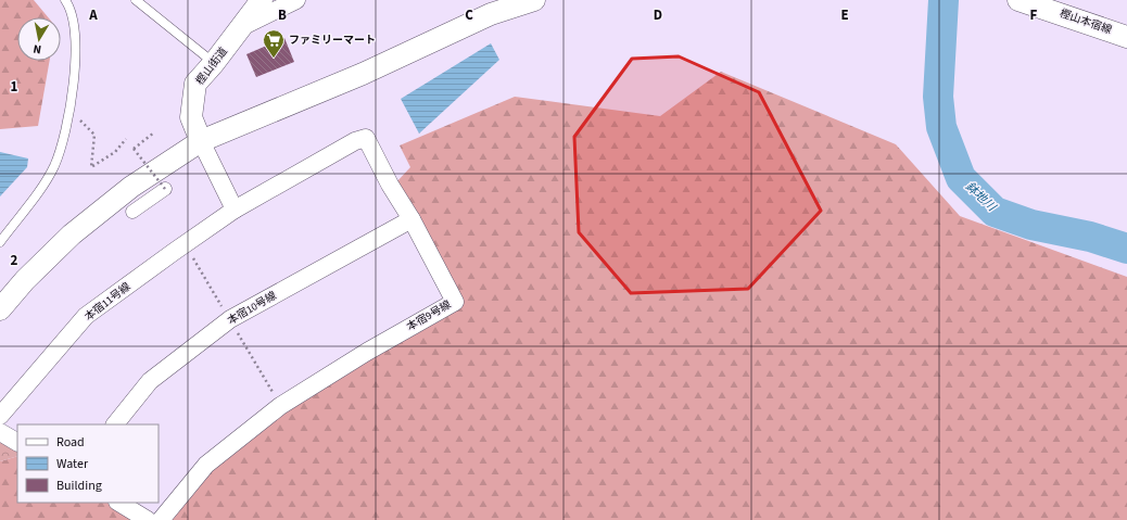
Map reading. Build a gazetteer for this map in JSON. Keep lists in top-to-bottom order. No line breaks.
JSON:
{"streets":{"street":["樫山本宿線","樫山街道","本宿11号線","本宿10号線","本宿9号線"]},"crossings":[["本宿11号線","本宿9号線"],["本宿10号線","本宿9号線"]],"water":["鉢地川"],"places":{"supermarket":["ファミリーマート"]},"legend":["Road","Water","Building"],"north":"bottom","grid":{"columns":["A","B","C","D","E","F"],"rows":["1","2"]}}
